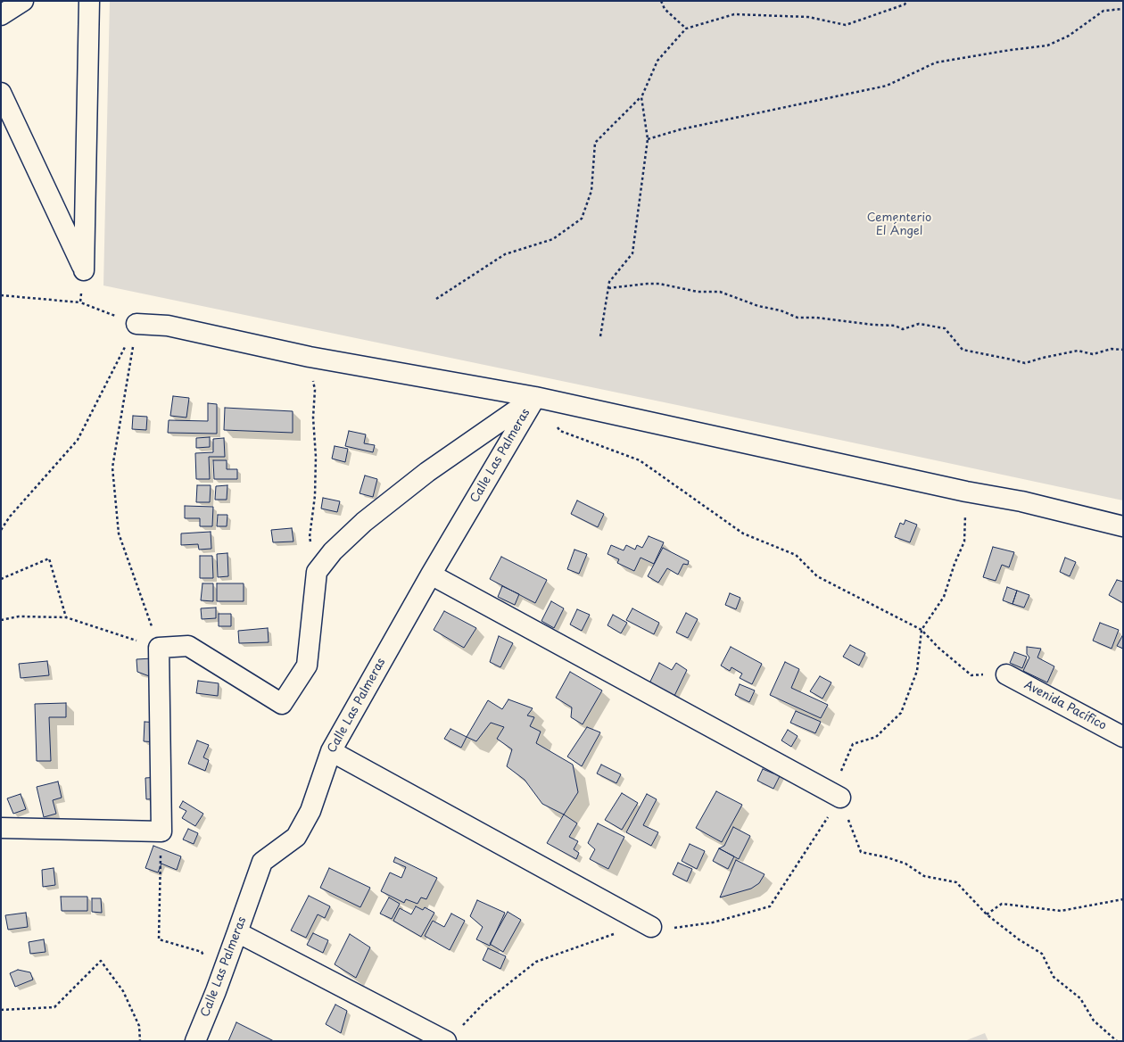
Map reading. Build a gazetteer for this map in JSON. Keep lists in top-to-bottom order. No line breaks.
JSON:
{"streets":{"street":["Calle Las Palmeras","Avenida Pacífico"]},"parks":["Cementerio El Ángel"]}
